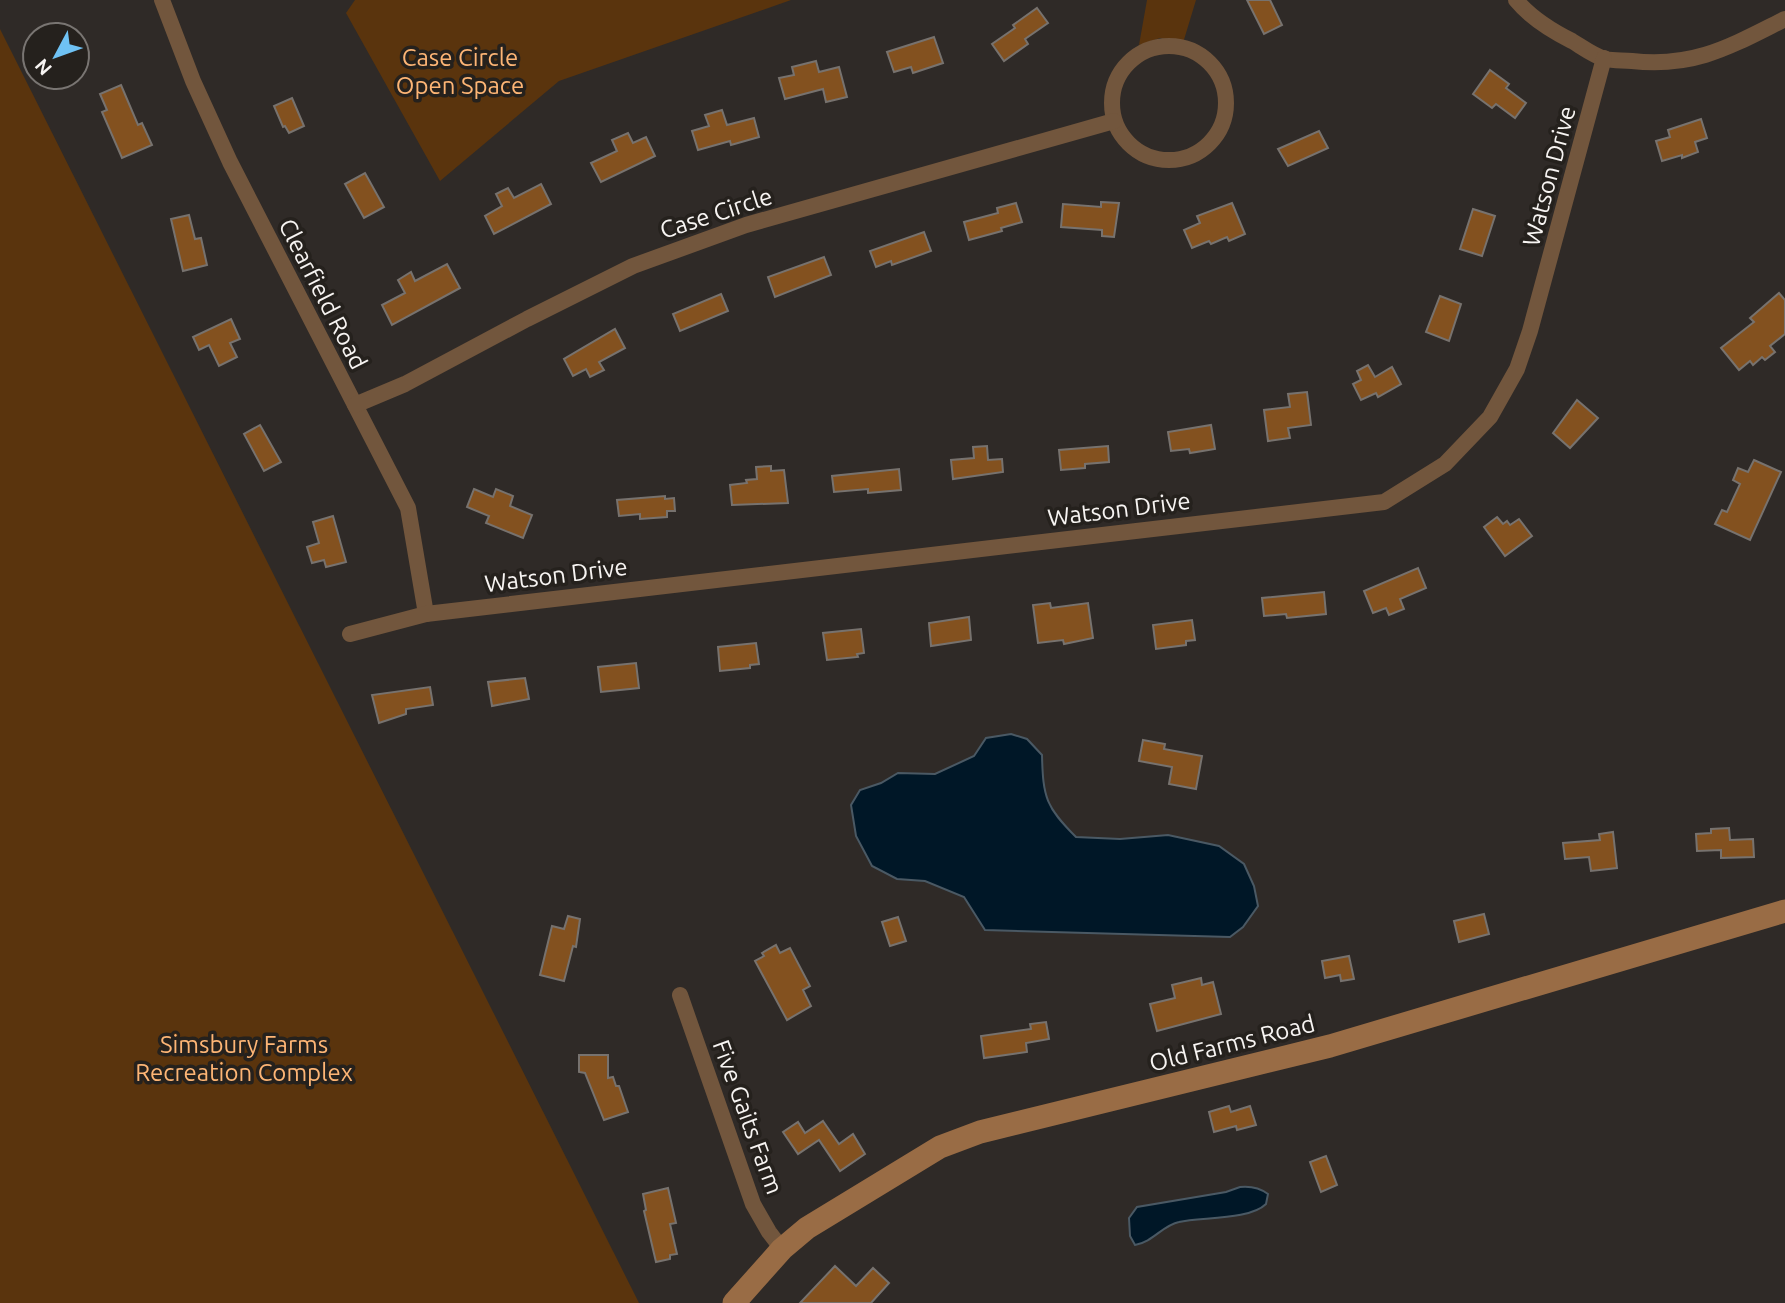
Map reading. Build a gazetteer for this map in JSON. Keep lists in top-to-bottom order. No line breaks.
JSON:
{"streets":{"street":["Watson Drive","Case Circle","Clearfield Road","Old Farms Road","Five Gaits Farm"]},"crossings":[["Watson Drive","Clearfield Road"],["Case Circle","Clearfield Road"],["Old Farms Road","Five Gaits Farm"]],"parks":["Case Circle Open Space","Simsbury Farms Recreation Complex"],"north":"bottom left"}
